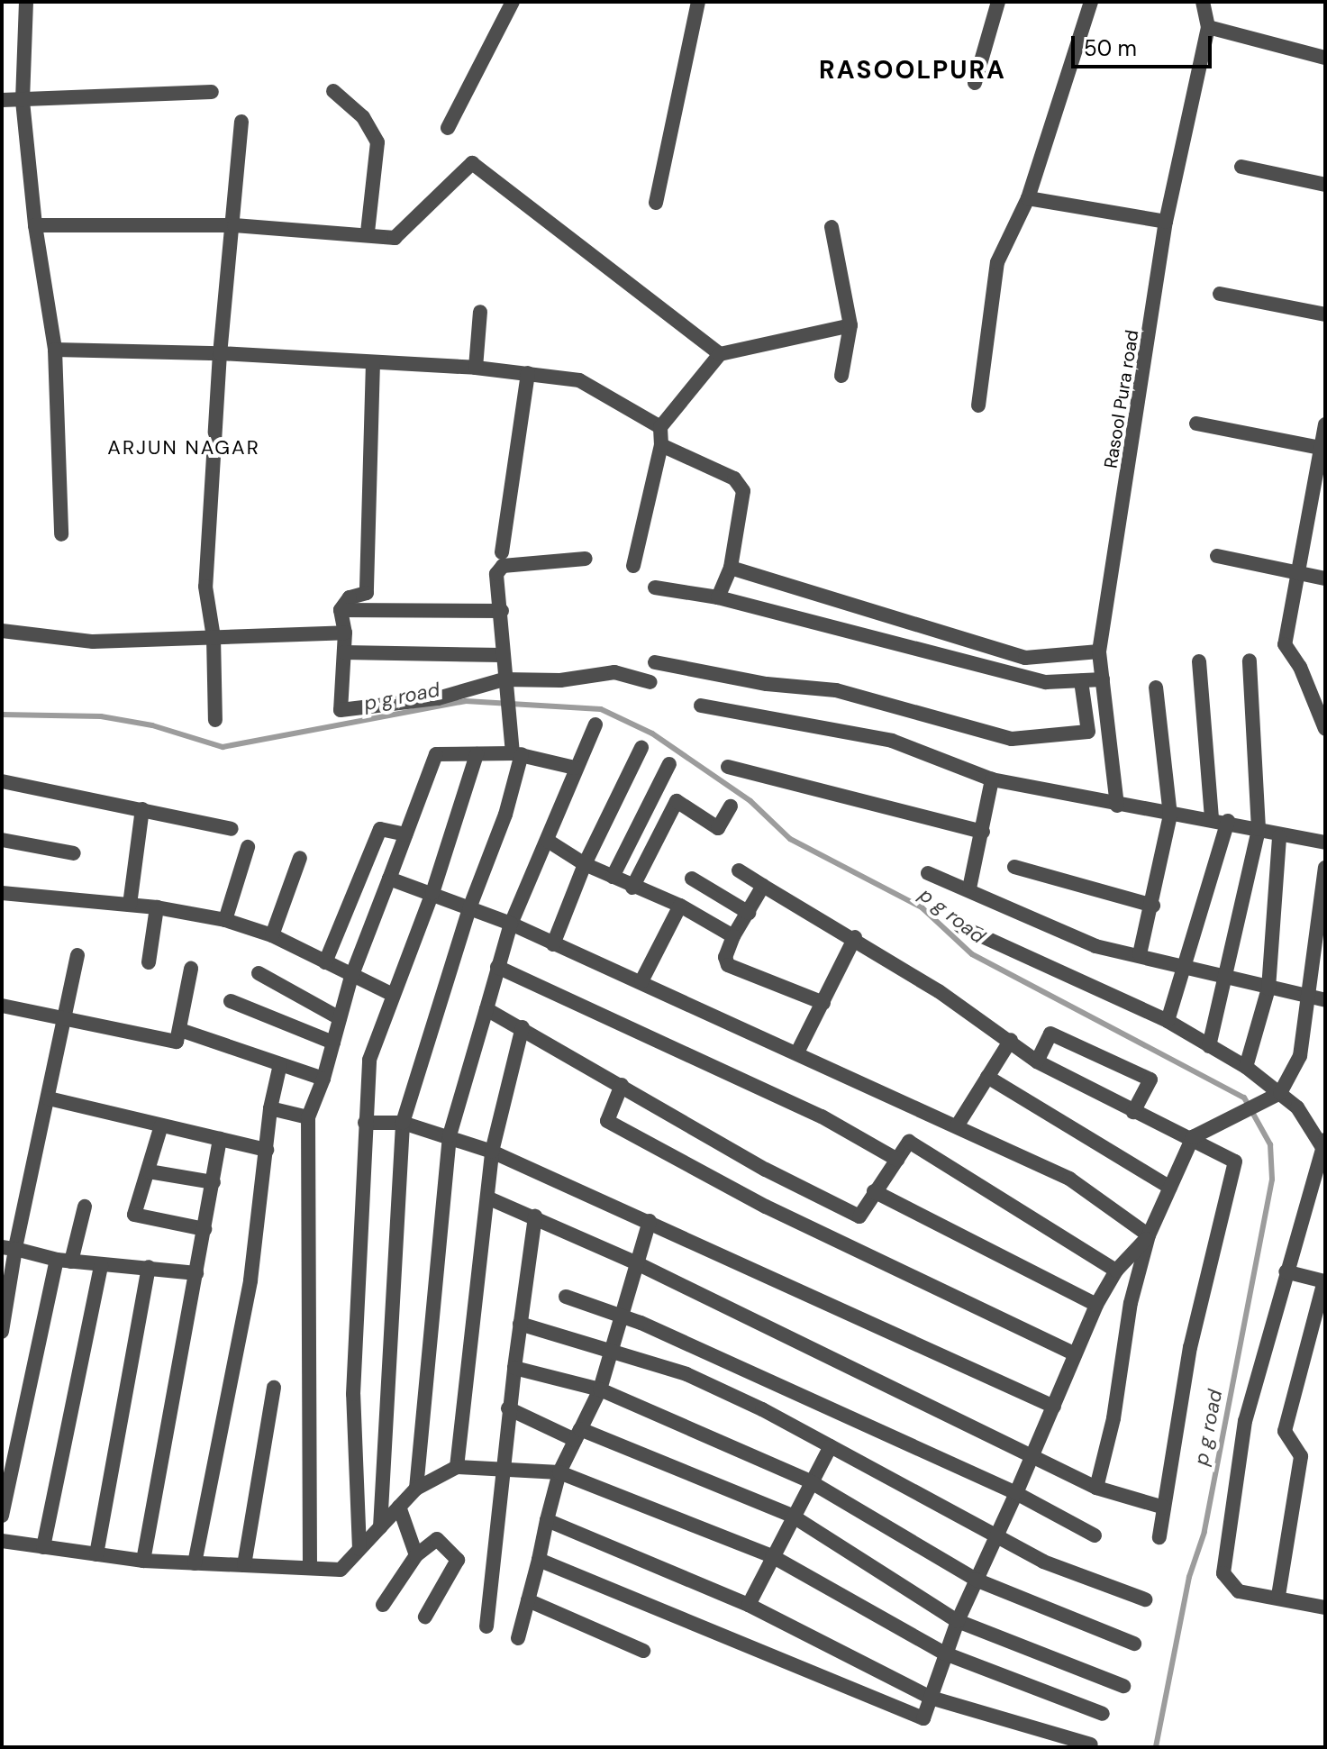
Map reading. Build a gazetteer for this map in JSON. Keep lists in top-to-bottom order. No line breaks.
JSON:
{"streets":{"street":["Rasool Pura road"]},"districts":["RASOOLPURA","ARJUN NAGAR"],"water":["p g road"],"scale_bar":"50 m"}
